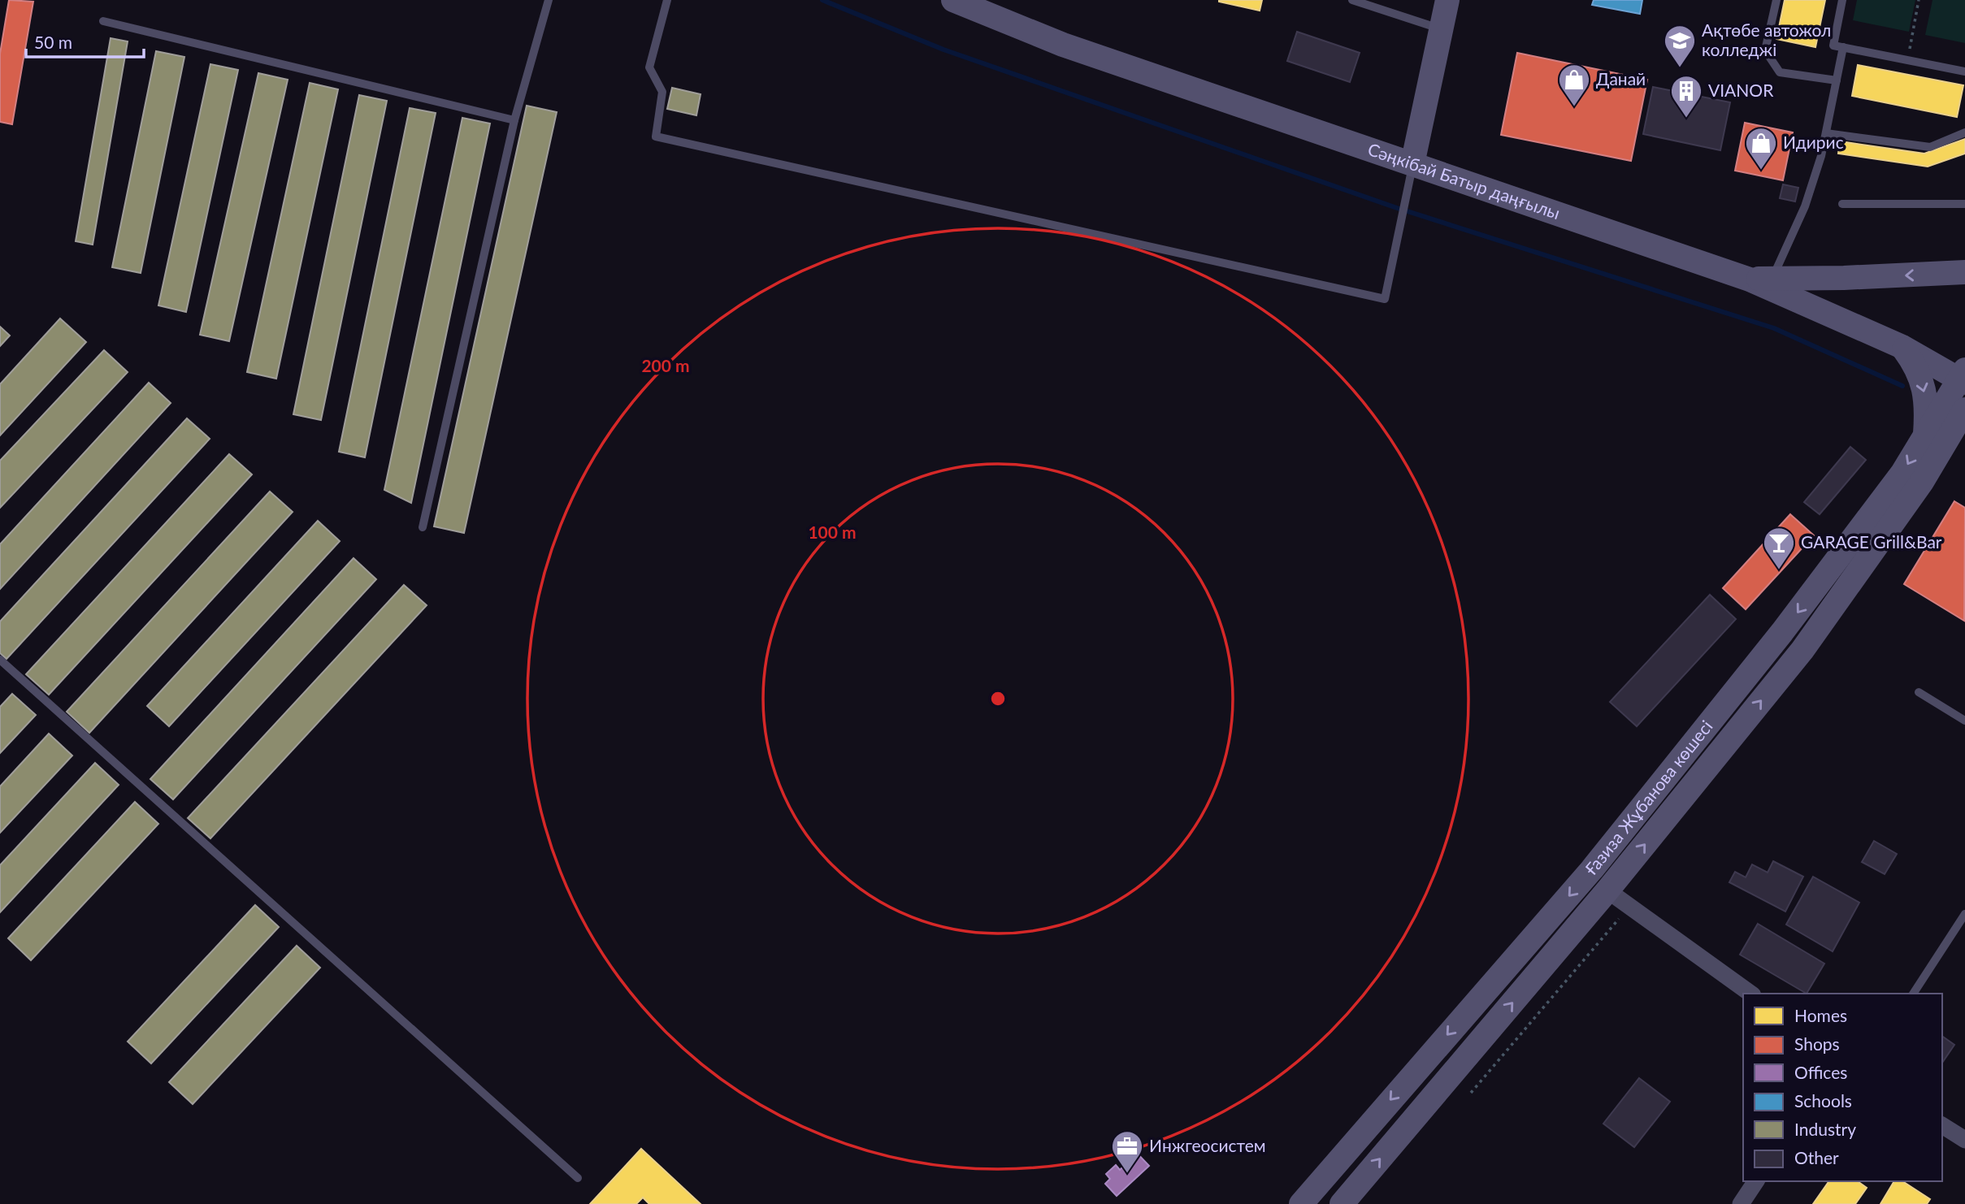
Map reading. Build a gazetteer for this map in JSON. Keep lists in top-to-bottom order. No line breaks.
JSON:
{"streets":{"street":["Сәңкібай Батыр даңғылы","Ғазиза Жұбанова көшесі"]},"crossings":[["Сәңкібай Батыр даңғылы","Ғазиза Жұбанова көшесі"]],"places":{"school or university":["Ақтөбе автожол колледжі"],"shop":["Данай","Идирис"],"building":["VIANOR"],"bar":["GARAGE Grill&Bar"],"office":["Инжгеосистем"]},"legend":["Homes","Shops","Offices","Schools","Industry","Other"],"scale_bar":"50 m","rings":["200 m","100 m"]}
